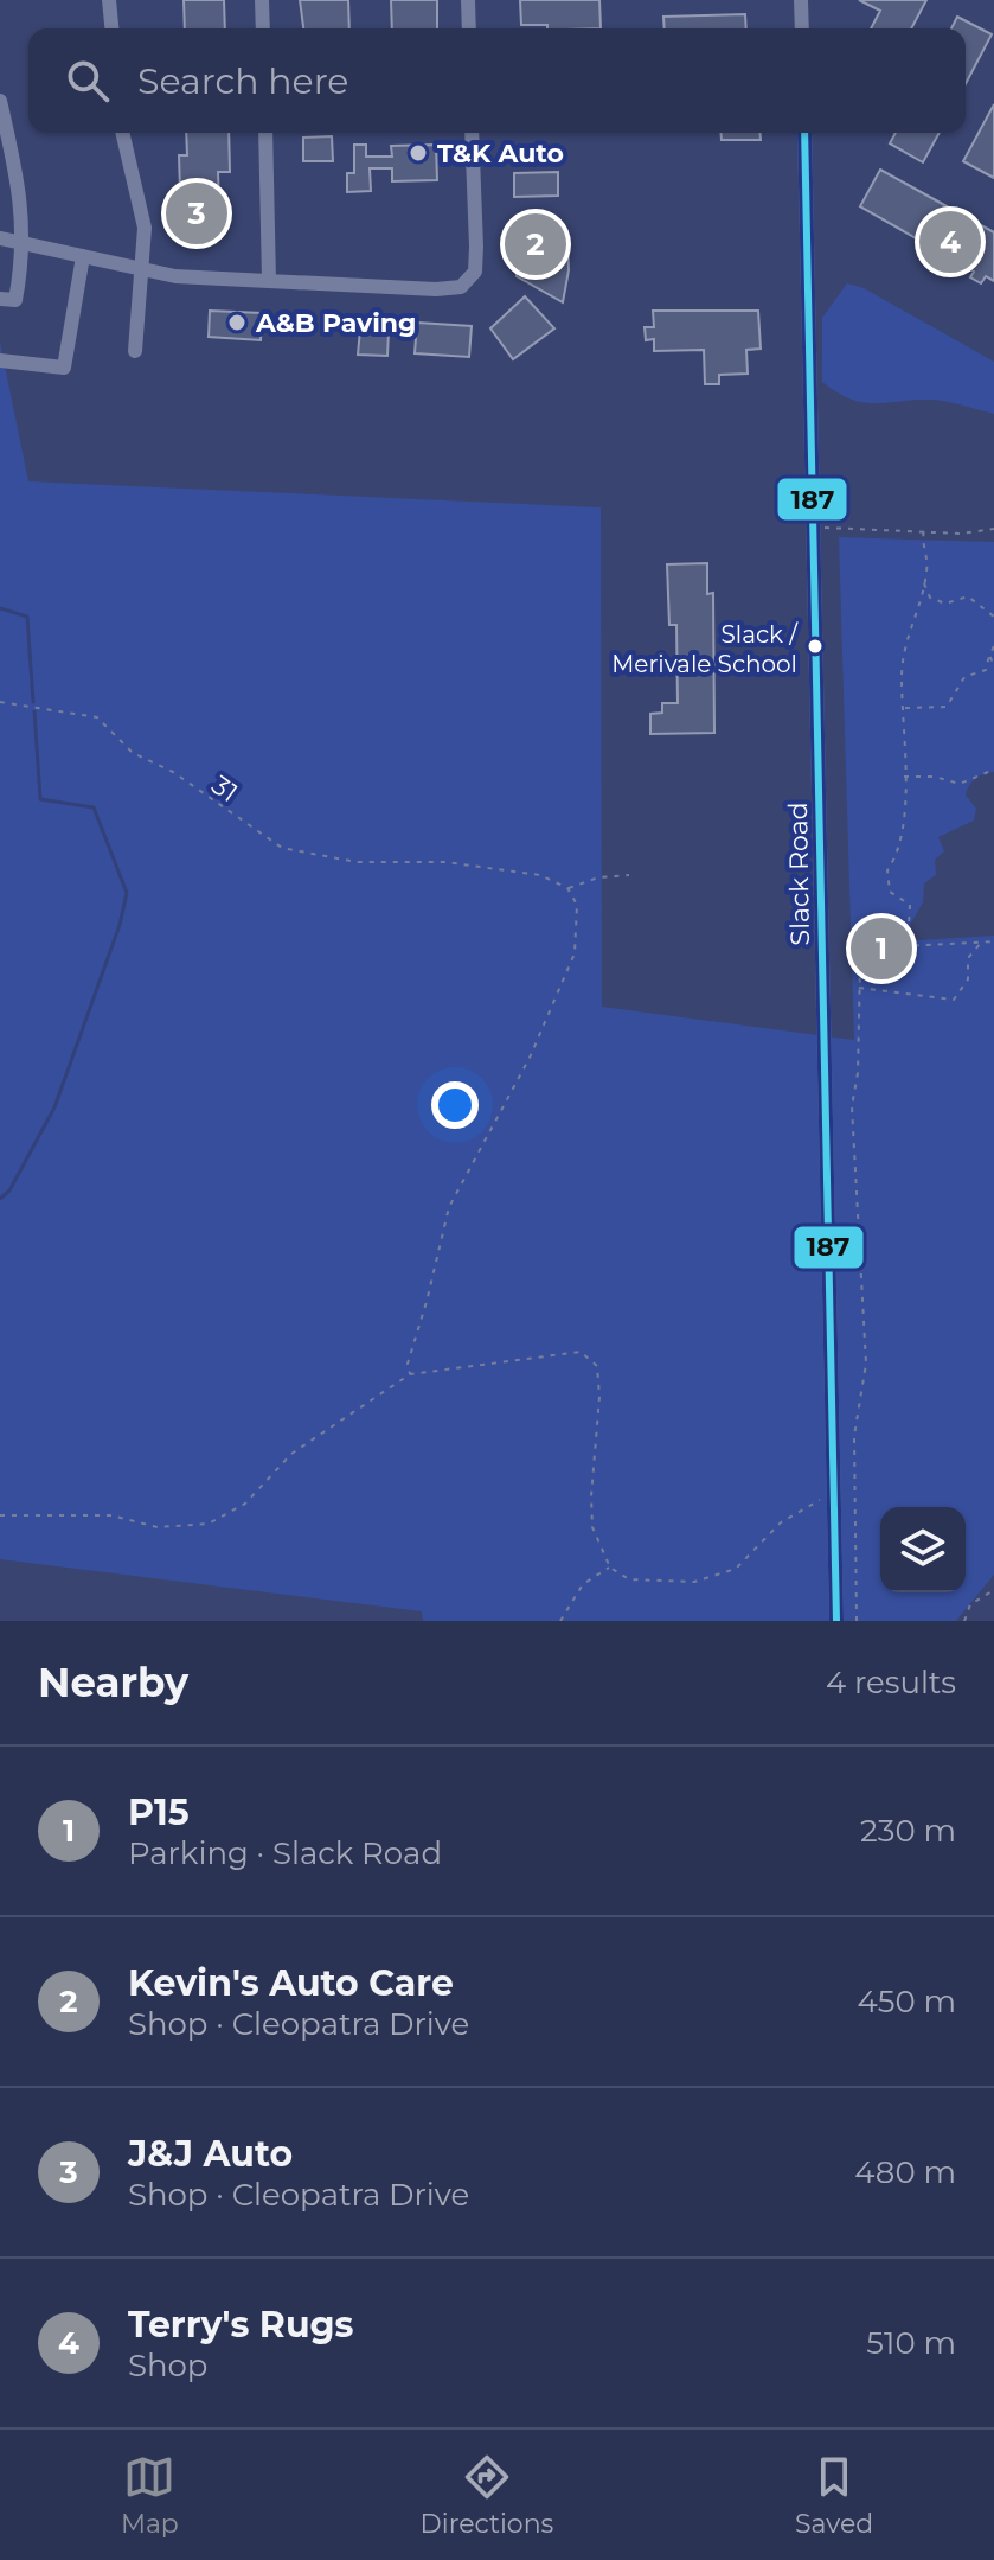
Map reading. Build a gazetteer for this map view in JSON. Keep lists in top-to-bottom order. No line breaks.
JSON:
{"streets":{"street":["Slack Road"],"path":["31"]},"places":["T&K Auto","A&B Paving","Slack / Merivale School"],"lines":["transit line 187"],"page":{"search":"Search here","pins":["3","4","2","1"],"heading":["Nearby","4 results"],"list":[{"mark":"1","name":"P15","note":"Parking · Slack Road","value":"230 m"},{"mark":"2","name":"Kevin's Auto Care","note":"Shop · Cleopatra Drive","value":"450 m"},{"mark":"3","name":"J&J Auto","note":"Shop · Cleopatra Drive","value":"480 m"},{"mark":"4","name":"Terry's Rugs","note":"Shop","value":"510 m"}],"nav":["Map","Directions","Saved"]}}
